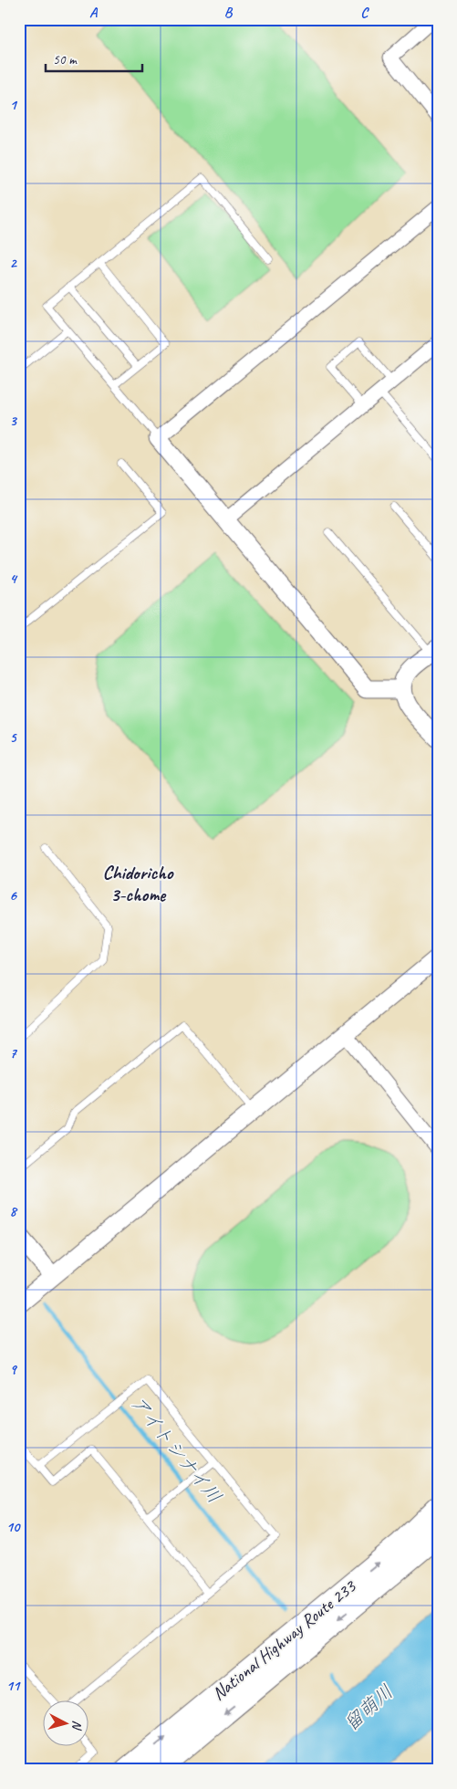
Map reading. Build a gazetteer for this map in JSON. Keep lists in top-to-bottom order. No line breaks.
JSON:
{"streets":{"highway":["National Highway Route 233"]},"districts":["Chidoricho 3-chome"],"water":["アイトシナイ川","留萌川"],"scale_bar":"50 m","north":"right","grid":{"columns":["A","B","C"],"rows":["1","2","3","4","5","6","7","8","9","10","11"]}}
